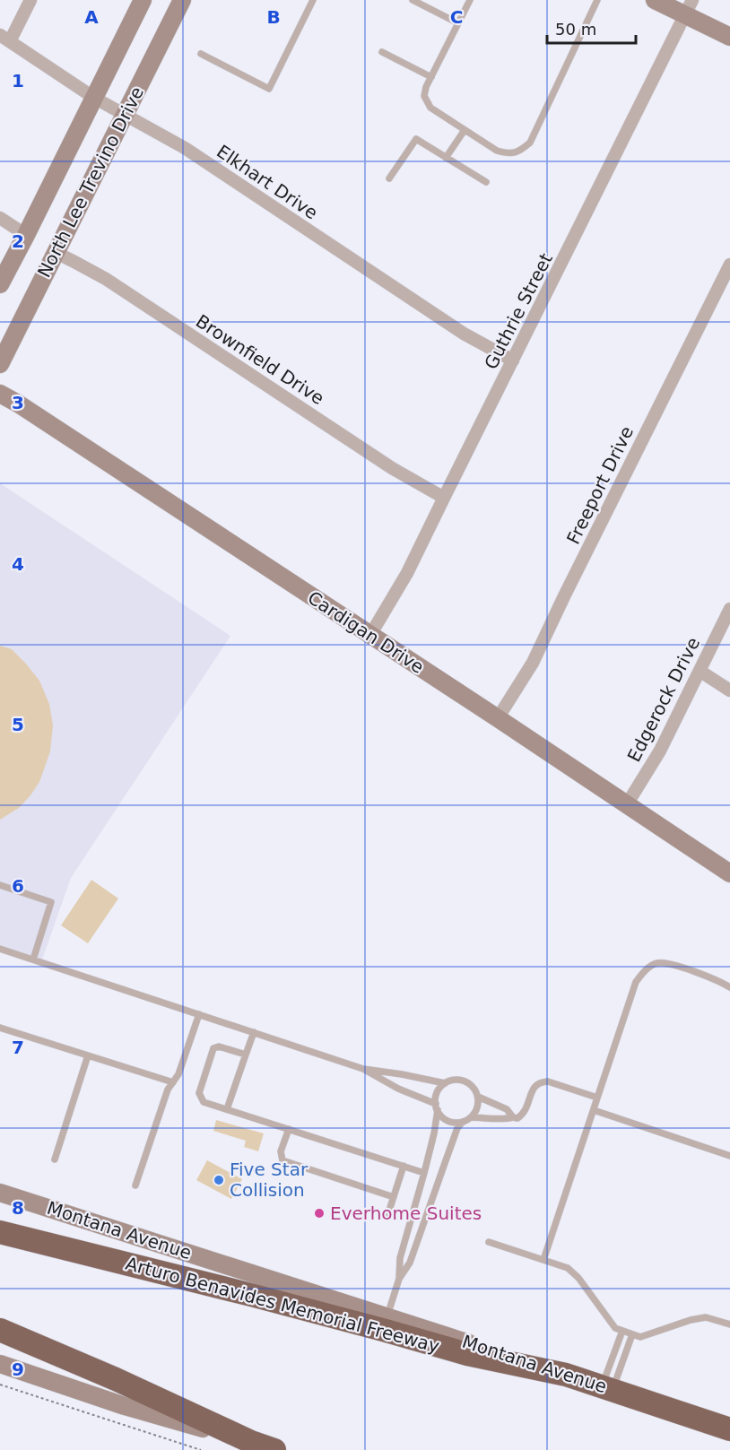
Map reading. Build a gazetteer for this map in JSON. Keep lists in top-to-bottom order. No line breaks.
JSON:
{"streets":{"highway":["Montana Avenue","Arturo Benavides Memorial Freeway"],"main road":["North Lee Trevino Drive","Cardigan Drive"],"street":["Elkhart Drive","Guthrie Street","Brownfield Drive","Freeport Drive","Edgerock Drive"]},"crossings":[["North Lee Trevino Drive","Elkhart Drive"],["North Lee Trevino Drive","Brownfield Drive"],["Elkhart Drive","Guthrie Street"],["Guthrie Street","Brownfield Drive"],["Guthrie Street","Cardigan Drive"],["Freeport Drive","Cardigan Drive"],["Cardigan Drive","Edgerock Drive"],["Montana Avenue","Arturo Benavides Memorial Freeway"]],"places":["Five Star Collision","Everhome Suites"],"scale_bar":"50 m","grid":{"columns":["A","B","C"],"rows":["1","2","3","4","5","6","7","8","9"]}}
